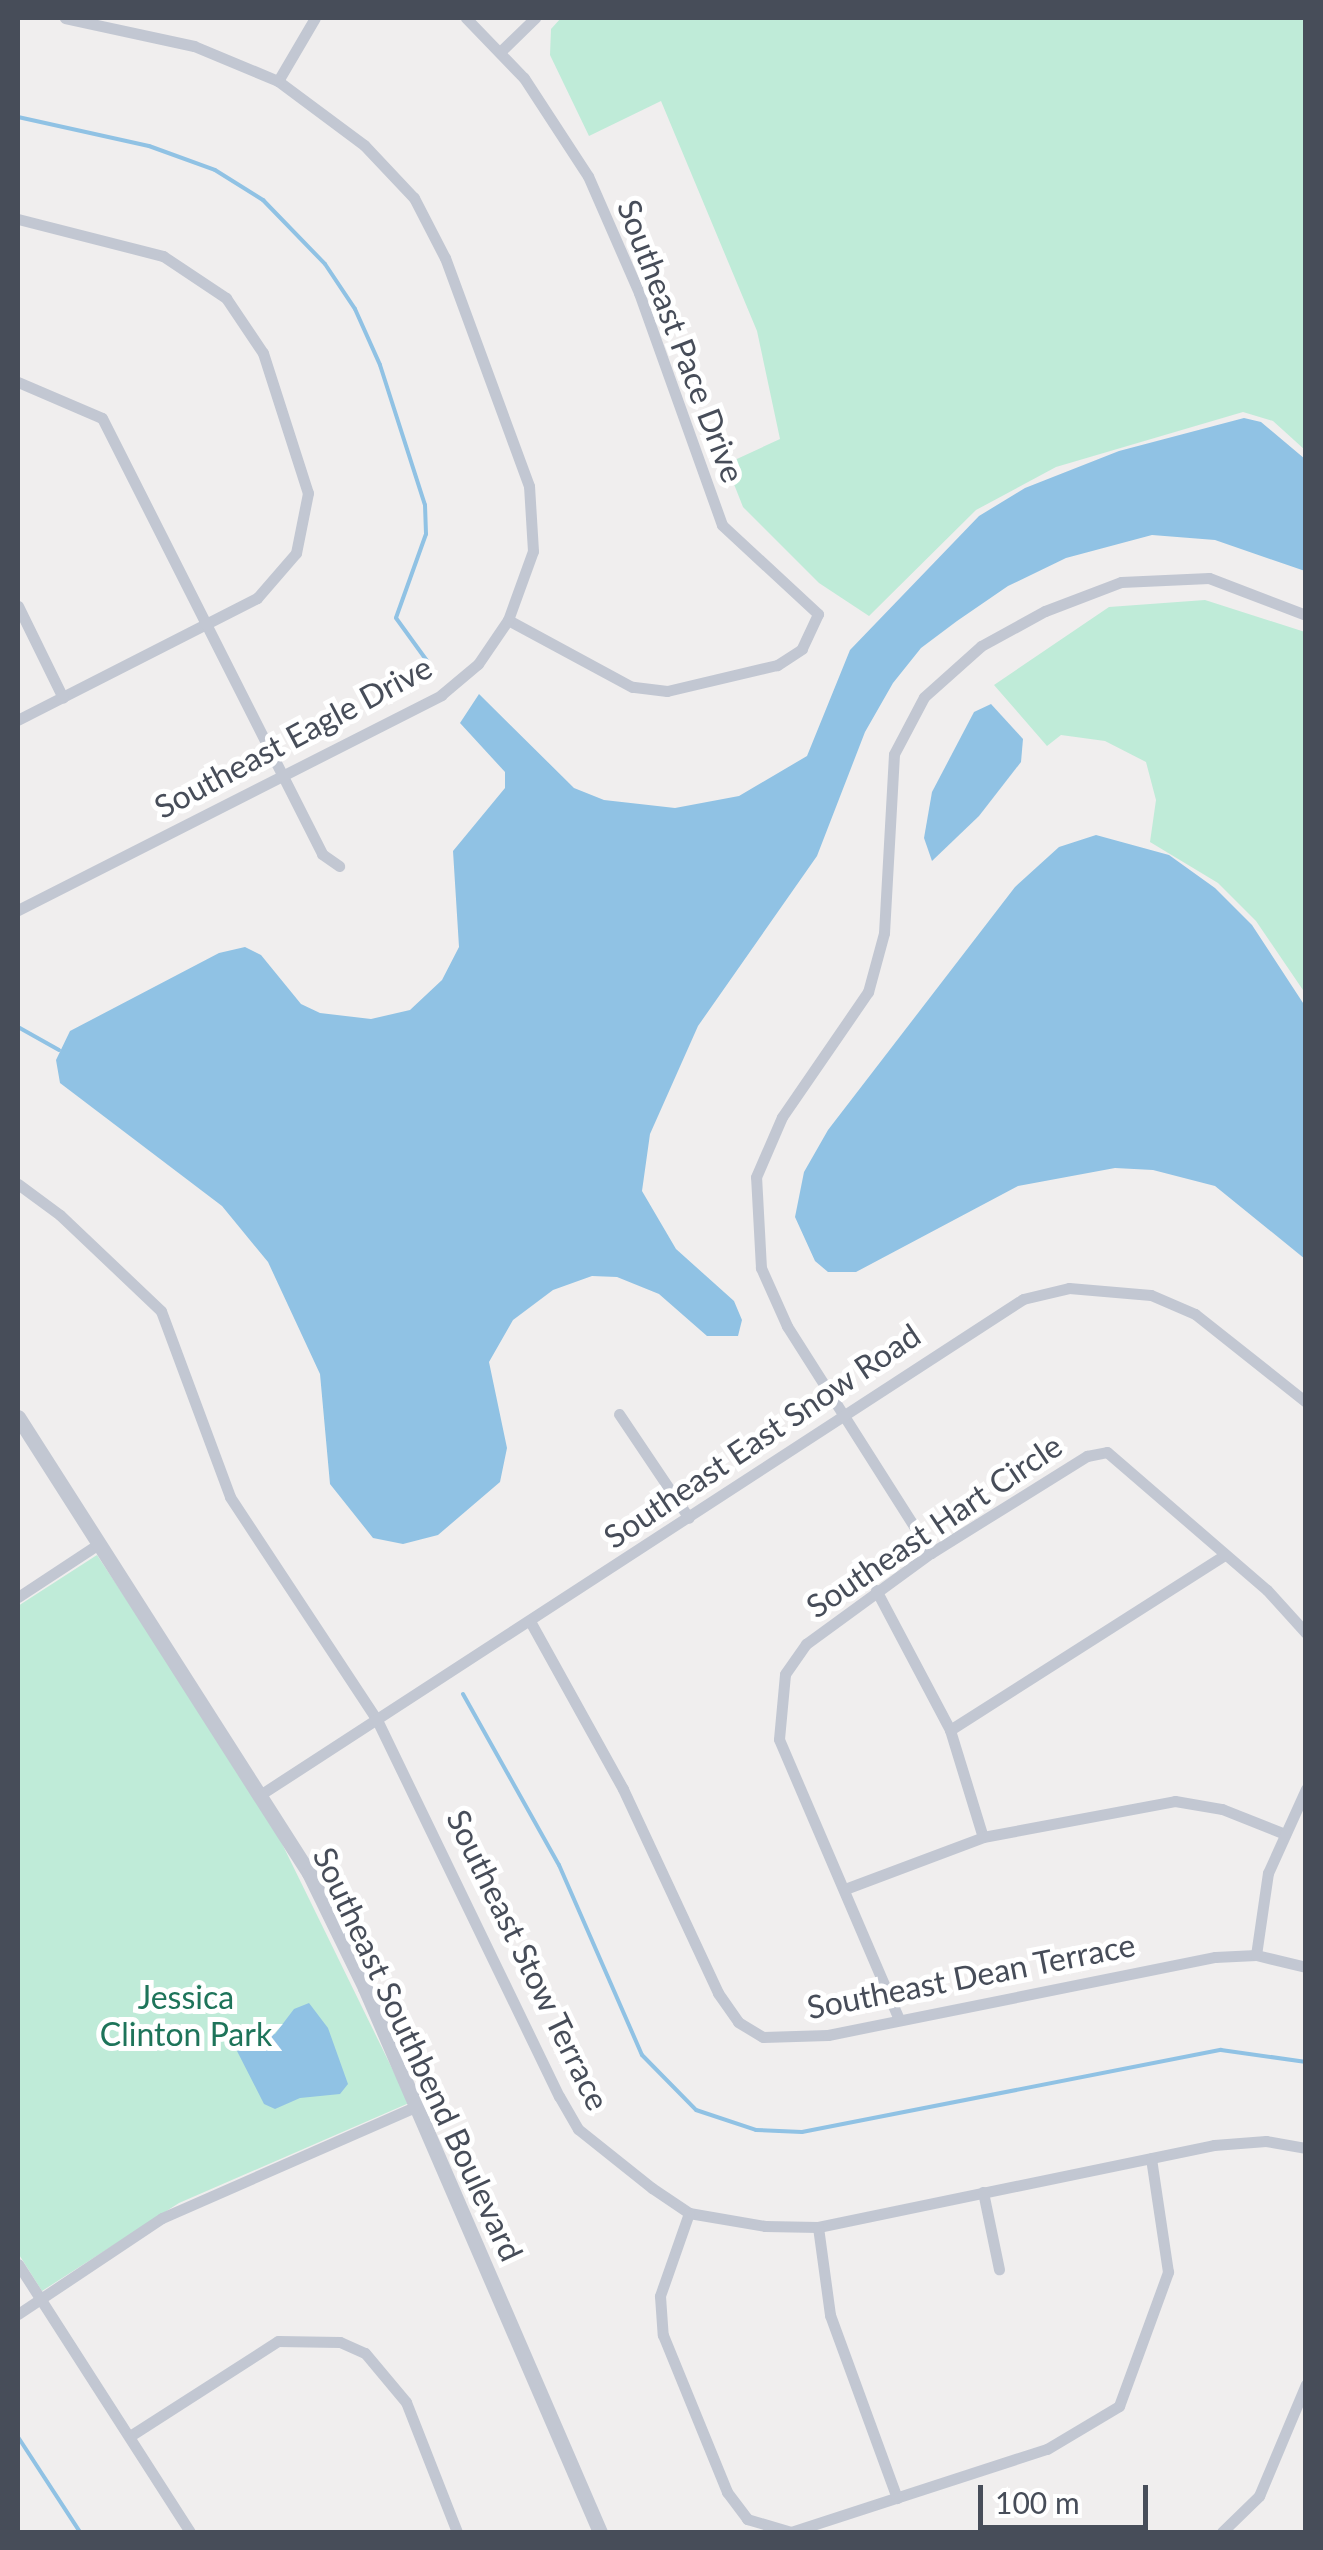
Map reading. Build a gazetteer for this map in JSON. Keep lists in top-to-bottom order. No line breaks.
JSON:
{"streets":{"street":["Southeast Pace Drive","Southeast Eagle Drive","Southeast East Snow Road","Southeast Hart Circle","Southeast Stow Terrace","Southeast Dean Terrace","Southeast Southbend Boulevard"]},"crossings":[["Southeast Pace Drive","Southeast Eagle Drive"],["Southeast East Snow Road","Southeast Stow Terrace"],["Southeast East Snow Road","Southeast Dean Terrace"],["Southeast East Snow Road","Southeast Southbend Boulevard"],["Southeast Hart Circle","Southeast Dean Terrace"]],"parks":["Jessica Clinton Park"],"scale_bar":"100 m"}
